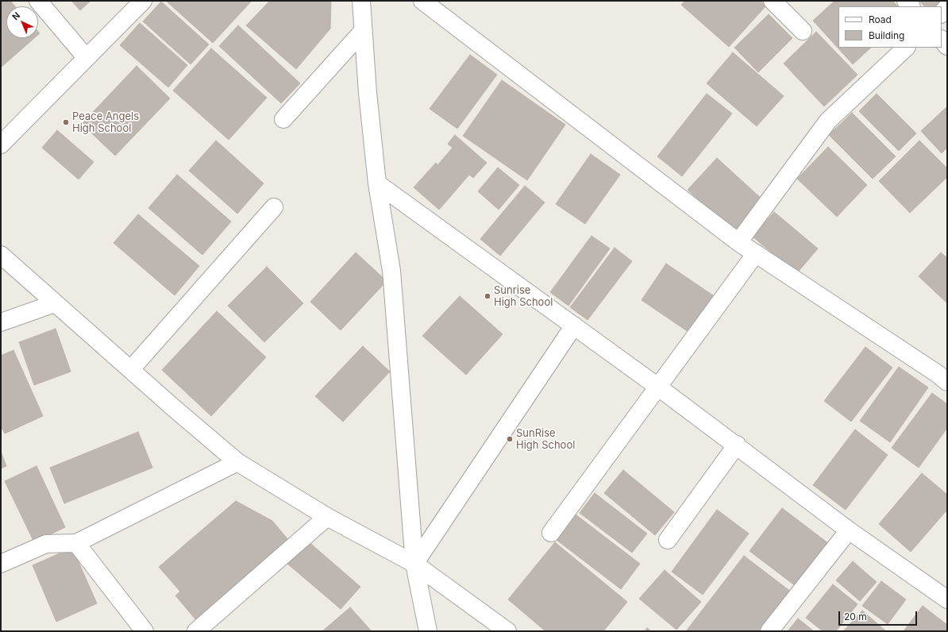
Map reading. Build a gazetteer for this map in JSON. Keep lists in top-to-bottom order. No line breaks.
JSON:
{"places":["Peace Angels High School","Sunrise High School","SunRise High School"],"legend":["Road","Building"],"scale_bar":"20 m","north":"top left"}
